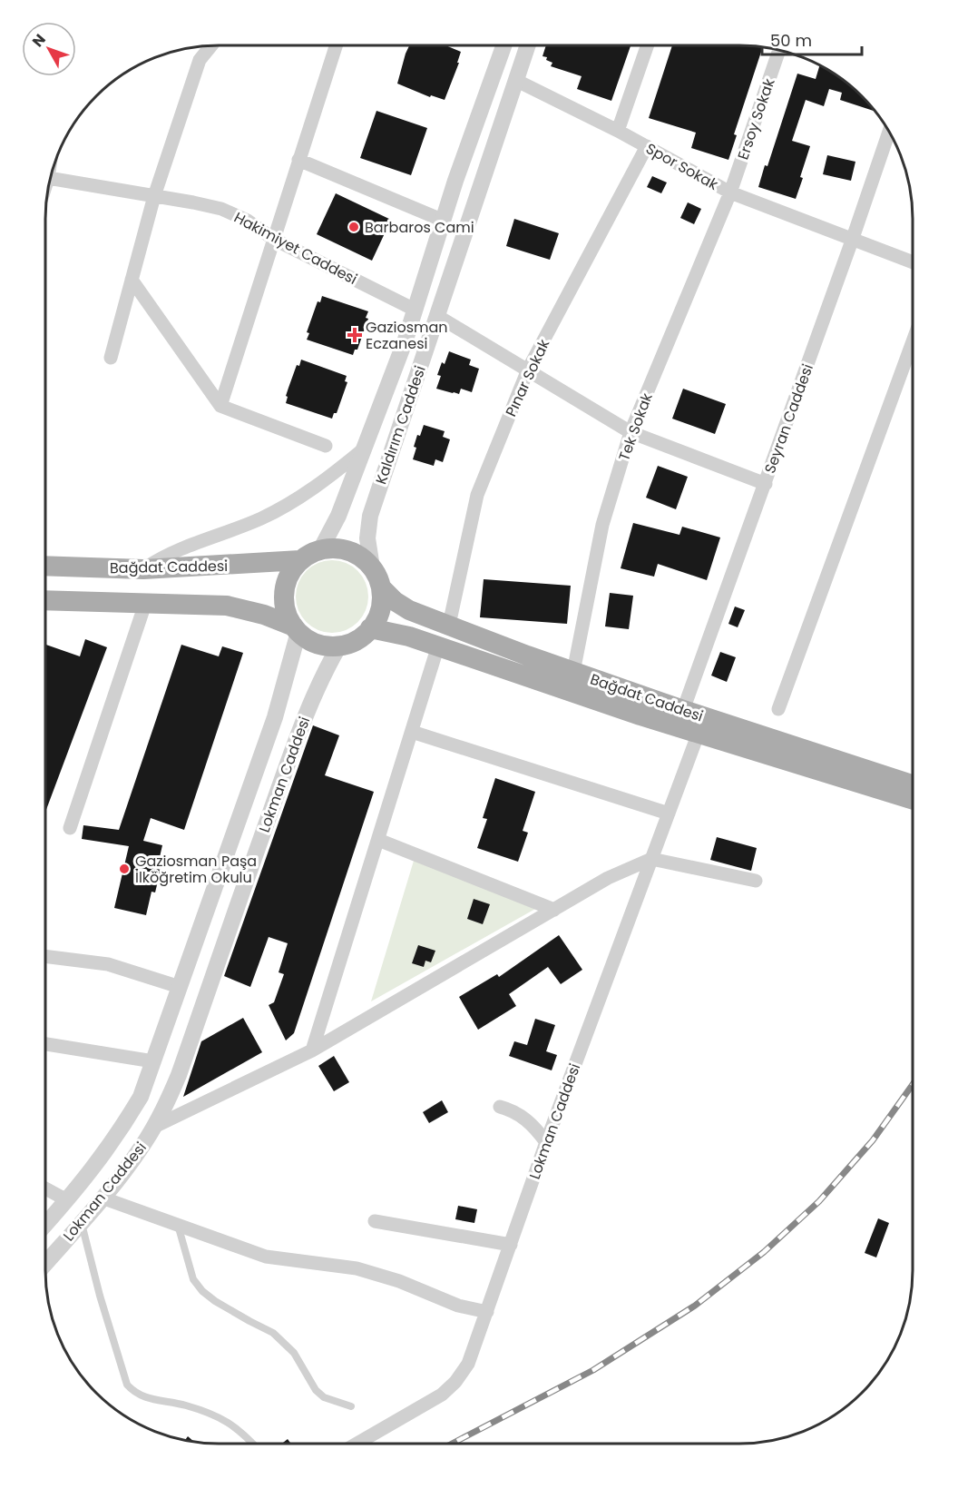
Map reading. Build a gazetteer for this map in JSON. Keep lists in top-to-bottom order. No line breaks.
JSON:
{"streets":{"main road":["Bağdat Caddesi"],"street":["Ersoy Sokak","Spor Sokak","Hakimiyet Caddesi","Pınar Sokak","Seyran Caddesi","Kaldırım Caddesi","Tek Sokak","Lokman Caddesi"]},"crossings":[["Ersoy Sokak","Spor Sokak"],["Ersoy Sokak","Tek Sokak"],["Spor Sokak","Pınar Sokak"],["Spor Sokak","Seyran Caddesi"],["Spor Sokak","Kaldırım Caddesi"],["Spor Sokak","Tek Sokak"],["Hakimiyet Caddesi","Kaldırım Caddesi"],["Pınar Sokak","Bağdat Caddesi"],["Seyran Caddesi","Bağdat Caddesi"],["Kaldırım Caddesi","Bağdat Caddesi"],["Kaldırım Caddesi","Lokman Caddesi"],["Tek Sokak","Bağdat Caddesi"],["Bağdat Caddesi","Lokman Caddesi"]],"places":{"other":["Barbaros Cami","Gaziosman Paşa İlköğretim Okulu"],"health":["Gaziosman Eczanesi"]},"scale_bar":"50 m","north":"top left"}
